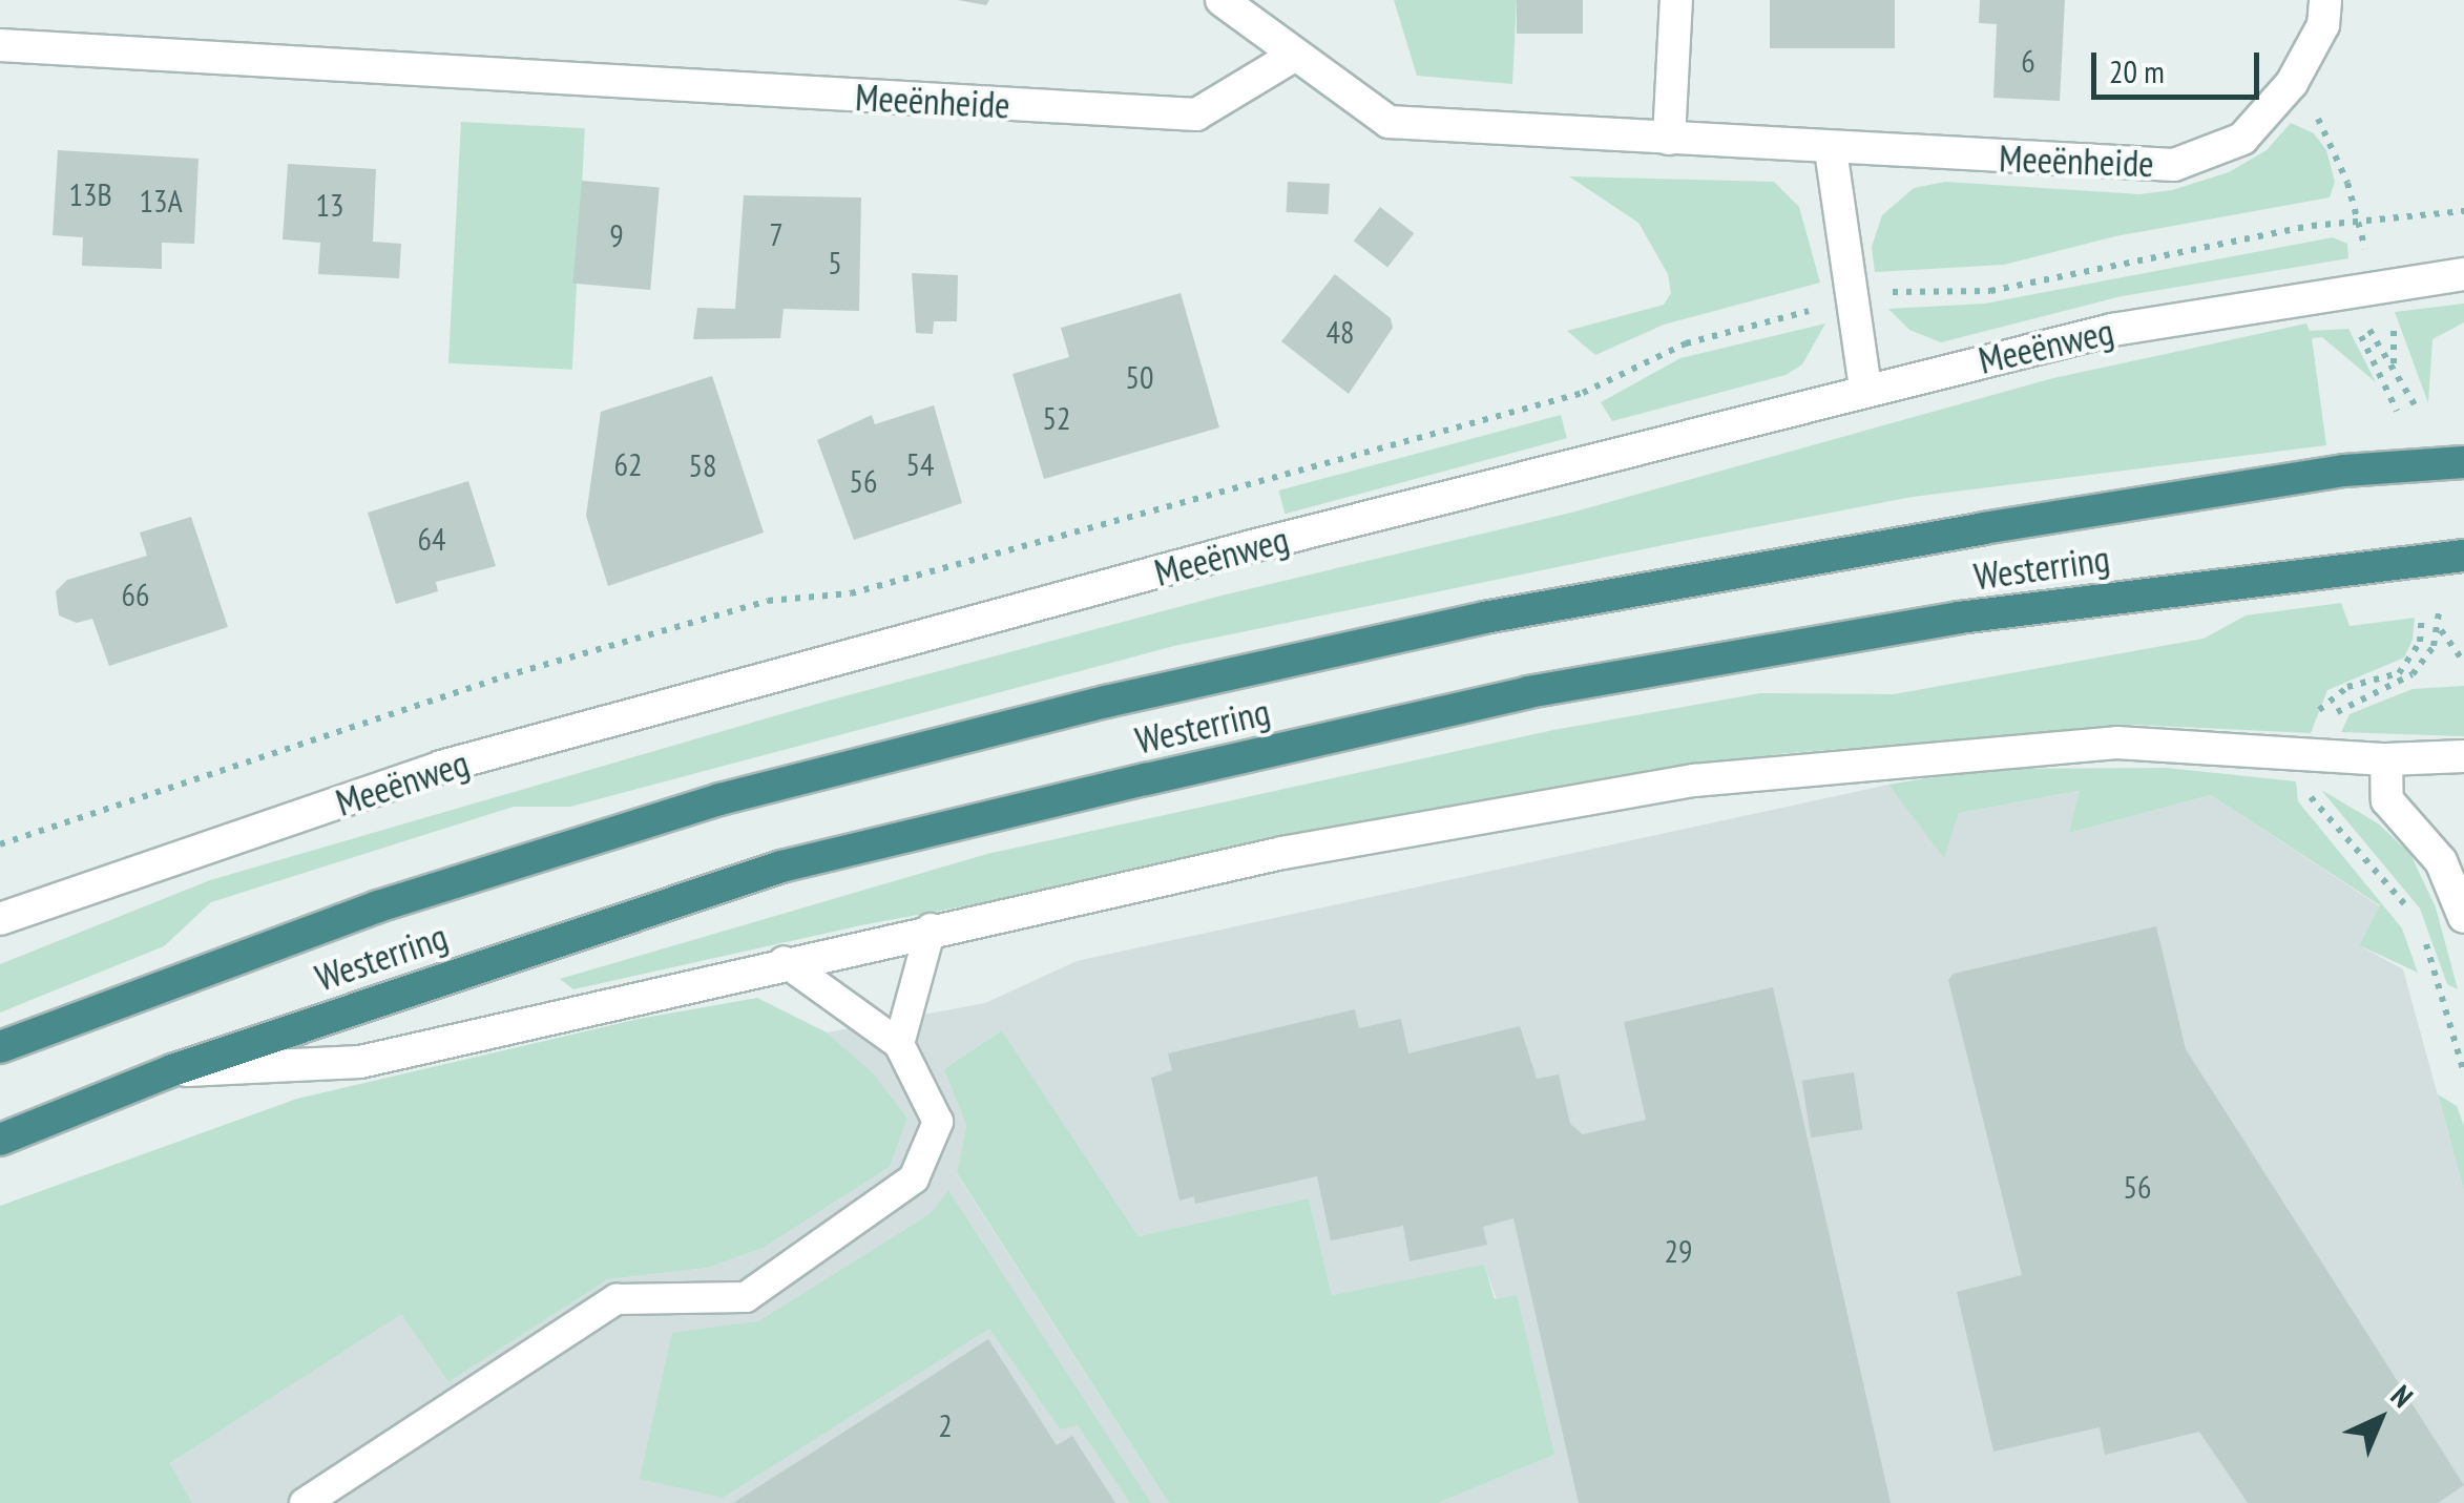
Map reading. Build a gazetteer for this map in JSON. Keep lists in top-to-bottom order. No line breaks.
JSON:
{"streets":{"highway":["Westerring"],"street":["Meeënheide","Meeënweg"]},"house_numbers":["6","13B","13A","13","7","9","5","48","50","52","62","54","58","56","64","66","56","29","2"],"scale_bar":"20 m","north":"top right"}
